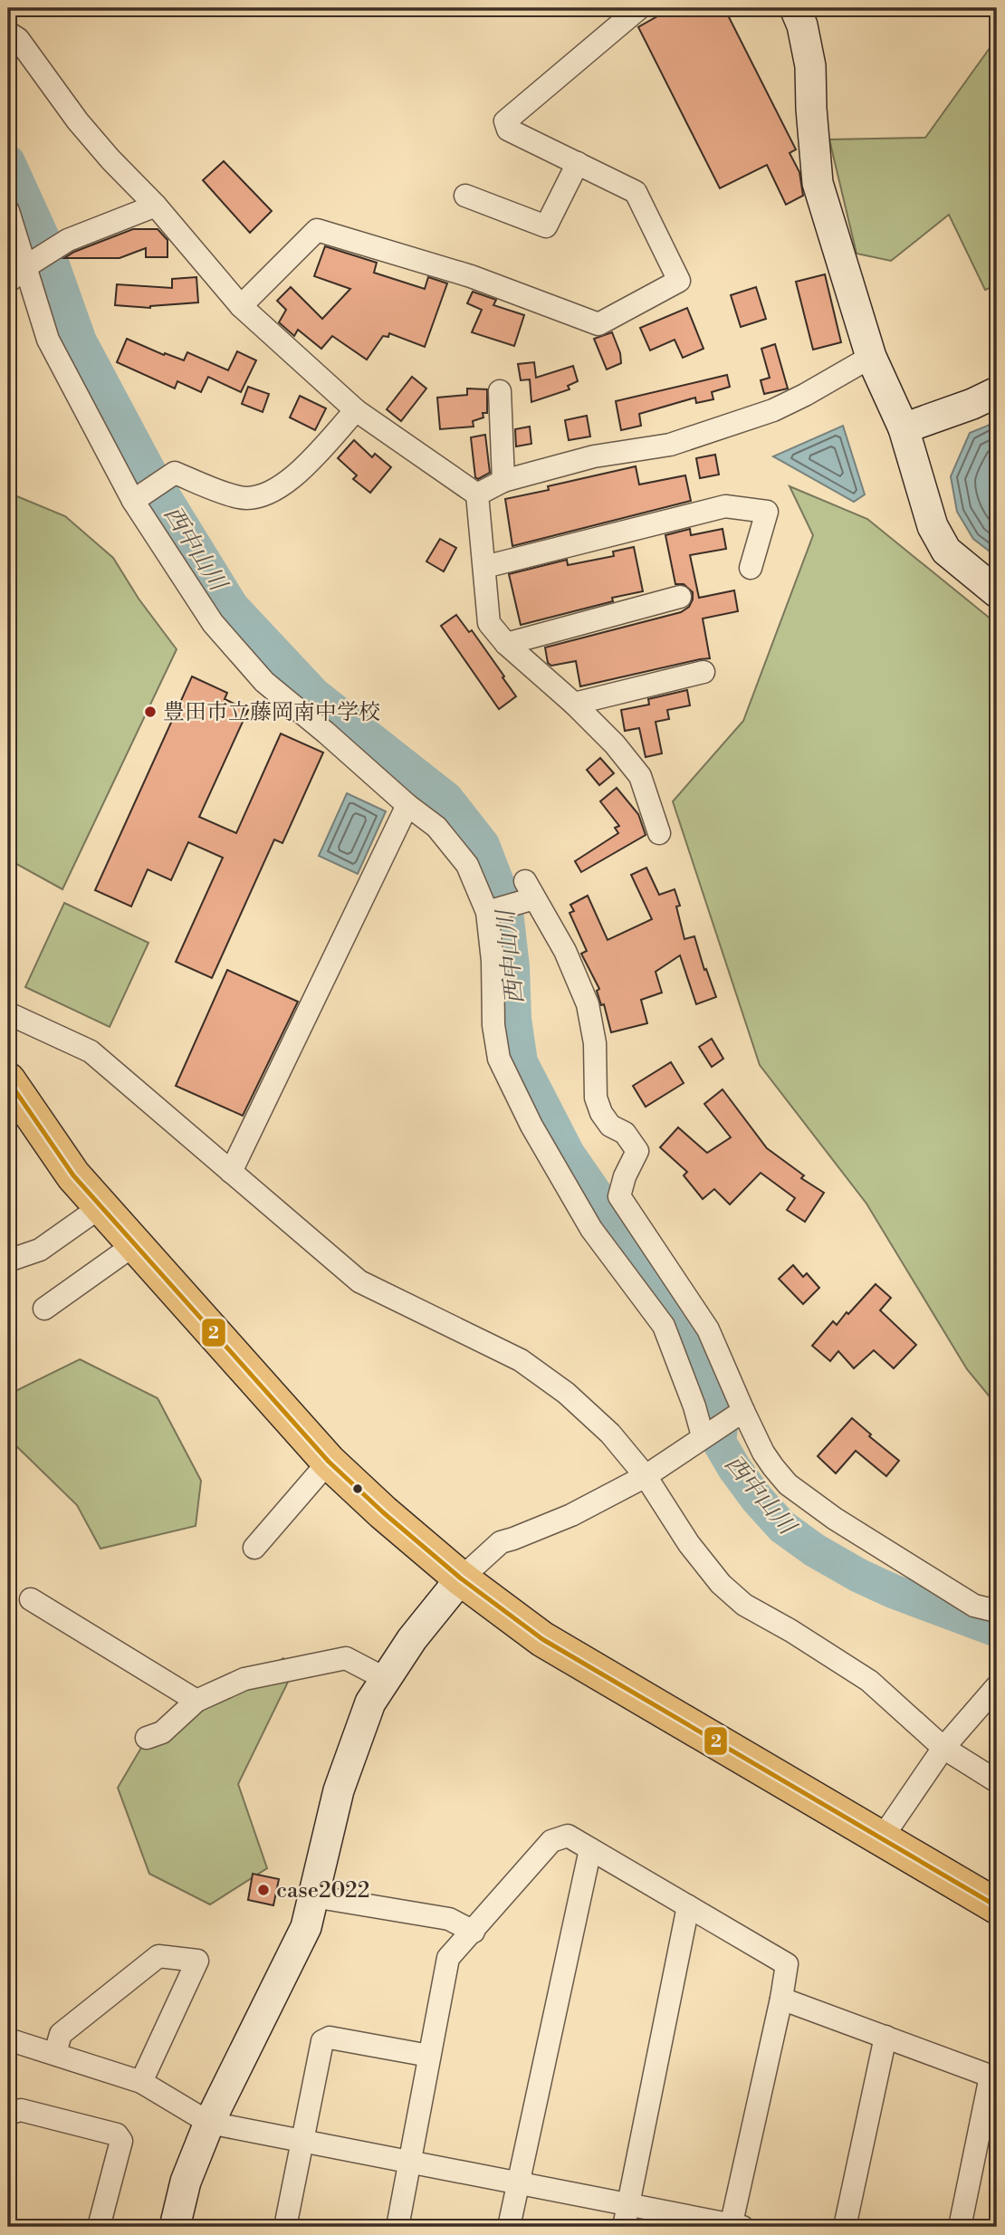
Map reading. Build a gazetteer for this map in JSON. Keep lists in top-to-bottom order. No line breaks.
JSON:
{"water":["西中山川"],"places":["豊田市立藤岡南中学校","case2022"],"lines":["transit line 2"]}
